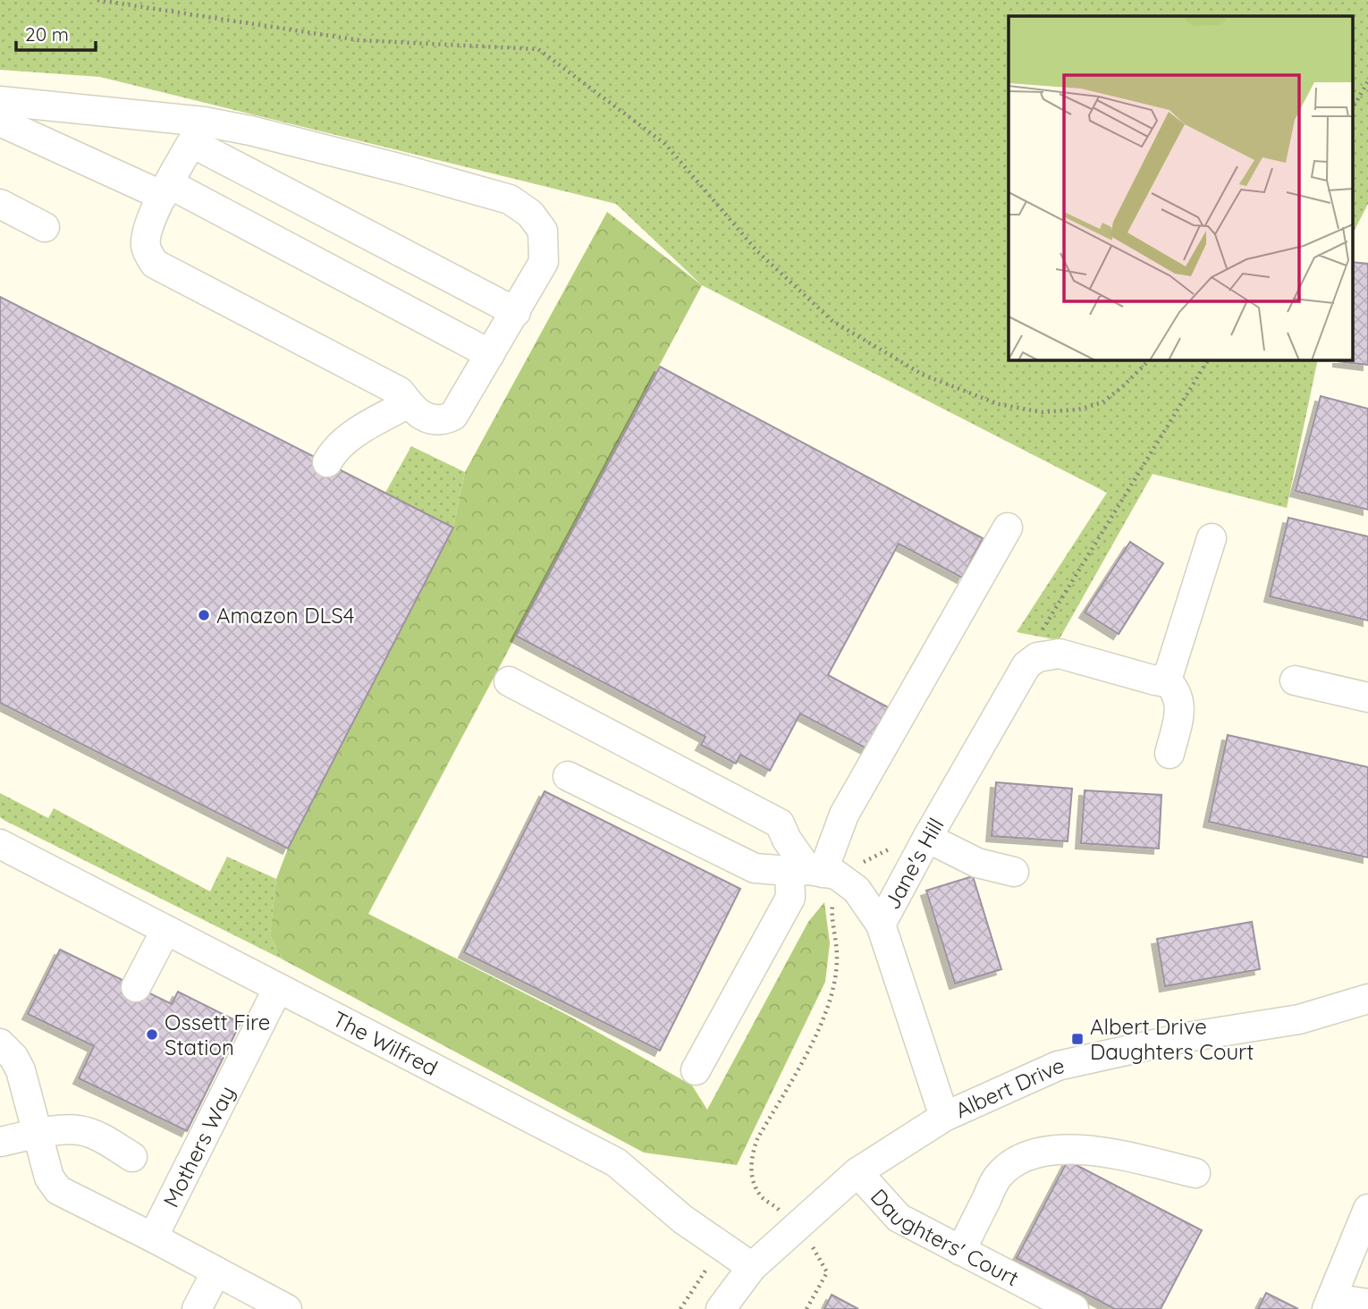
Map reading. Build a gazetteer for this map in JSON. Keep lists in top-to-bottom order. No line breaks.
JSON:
{"streets":{"street":["Jane's Hill","The Wilfred","Albert Drive","Mothers Way","Daughters' Court"]},"crossings":[["Jane's Hill","Albert Drive"],["The Wilfred","Albert Drive"],["The Wilfred","Mothers Way"],["Albert Drive","Daughters' Court"]],"places":{"other":["Amazon DLS4","Ossett Fire Station"],"transit":["Albert Drive Daughters Court"]},"scale_bar":"20 m"}
